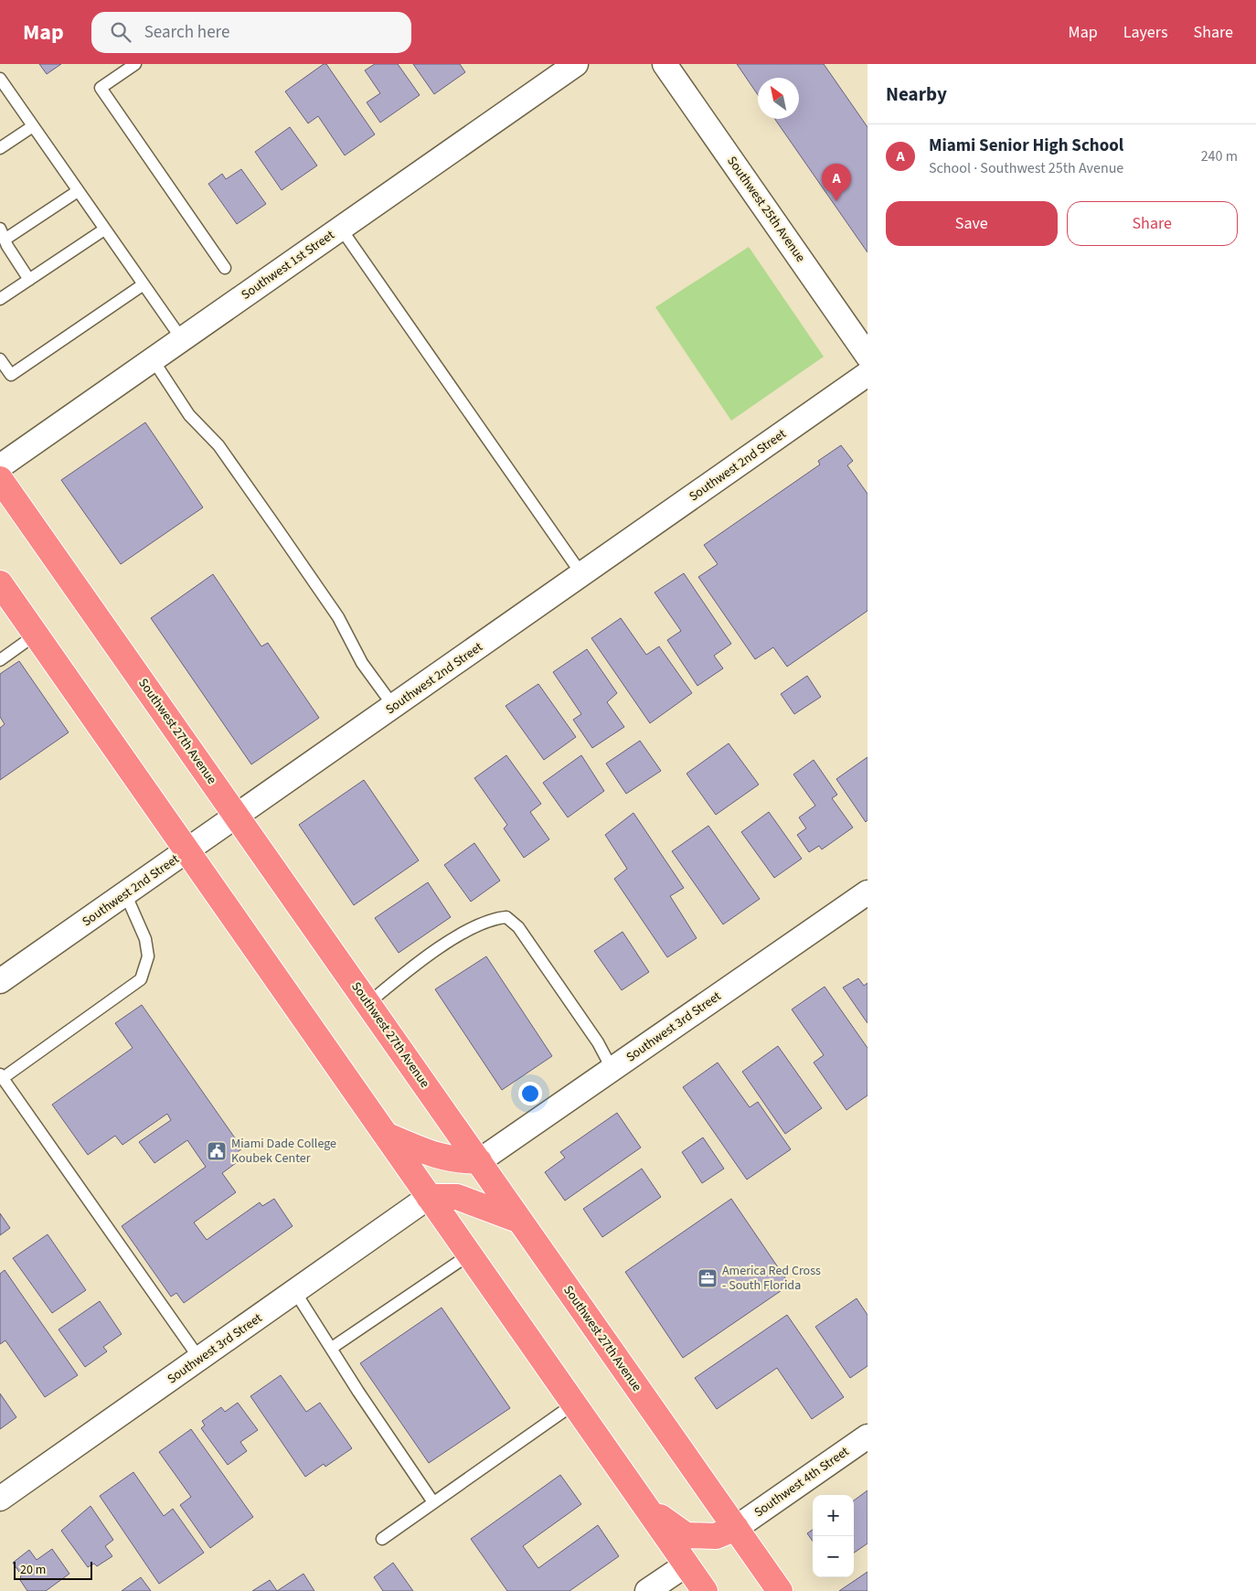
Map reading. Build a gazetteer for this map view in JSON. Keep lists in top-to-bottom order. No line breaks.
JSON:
{"streets":{"highway":["Southwest 27th Avenue"],"street":["Southwest 25th Avenue","Southwest 1st Street","Southwest 2nd Street","Southwest 3rd Street","Southwest 4th Street"]},"crossings":[["Southwest 2nd Street","Southwest 27th Avenue"],["Southwest 27th Avenue","Southwest 3rd Street"],["Southwest 27th Avenue","Southwest 4th Street"]],"places":{"public building":["Miami Dade College Koubek Center"],"office":["America Red Cross - South Florida"]},"scale_bar":"20 m","north":"top left","page":{"header":"Map","search":"Search here","nav":["Map","Layers","Share"],"heading":"Nearby","list":[{"mark":"A","name":"Miami Senior High School","note":"School · Southwest 25th Avenue","value":"240 m"}],"pins":"A","buttons":["Save","Share"],"map_buttons":["+","−"],"scale":"20 m"}}
